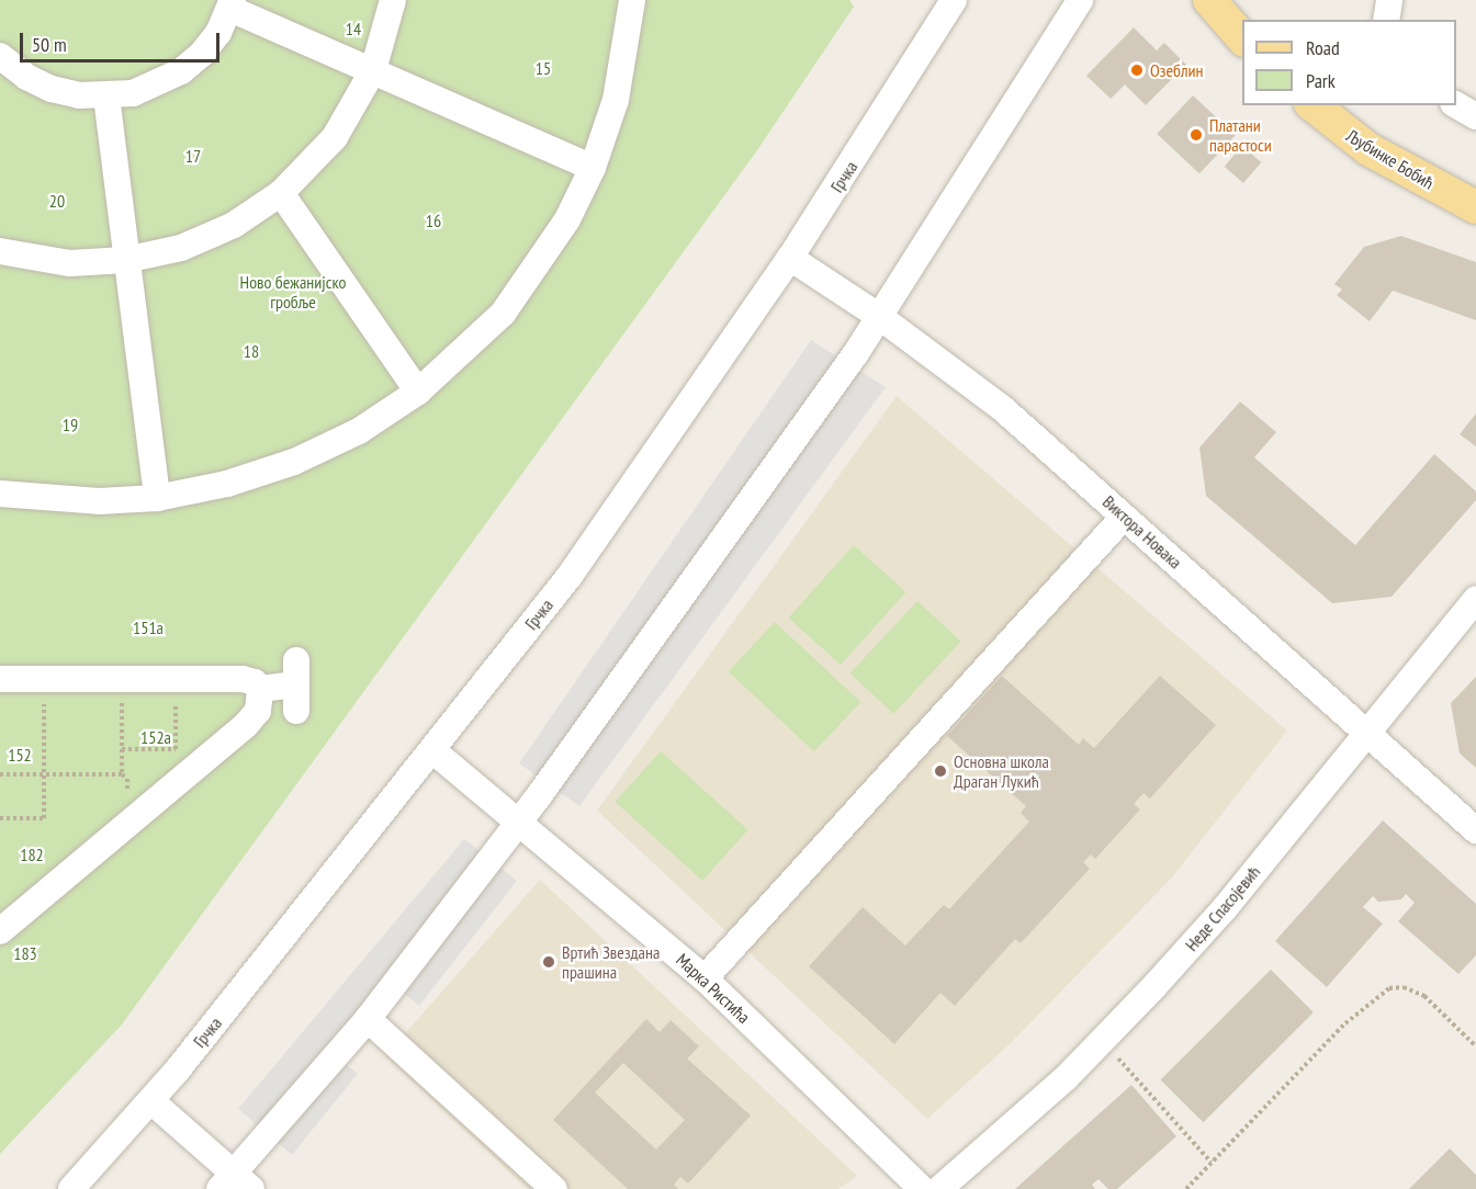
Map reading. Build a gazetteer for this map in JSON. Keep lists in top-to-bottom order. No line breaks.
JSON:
{"streets":{"main road":["Љубинке Бобић"],"street":["Грчка","Виктора Новака","Неде Спасојевић","Марка Ристића"]},"crossings":[["Грчка","Виктора Новака"],["Грчка","Марка Ристића"],["Виктора Новака","Неде Спасојевић"]],"parks":["14","15","17","20","16","Ново бежанијско гробље","18","19","151a","152a","152","182","183"],"places":["Озеблин","Платани парастоси","Основна школа Драган Лукић","Вртић Звездана прашина"],"legend":["Road","Park"],"scale_bar":"50 m"}
